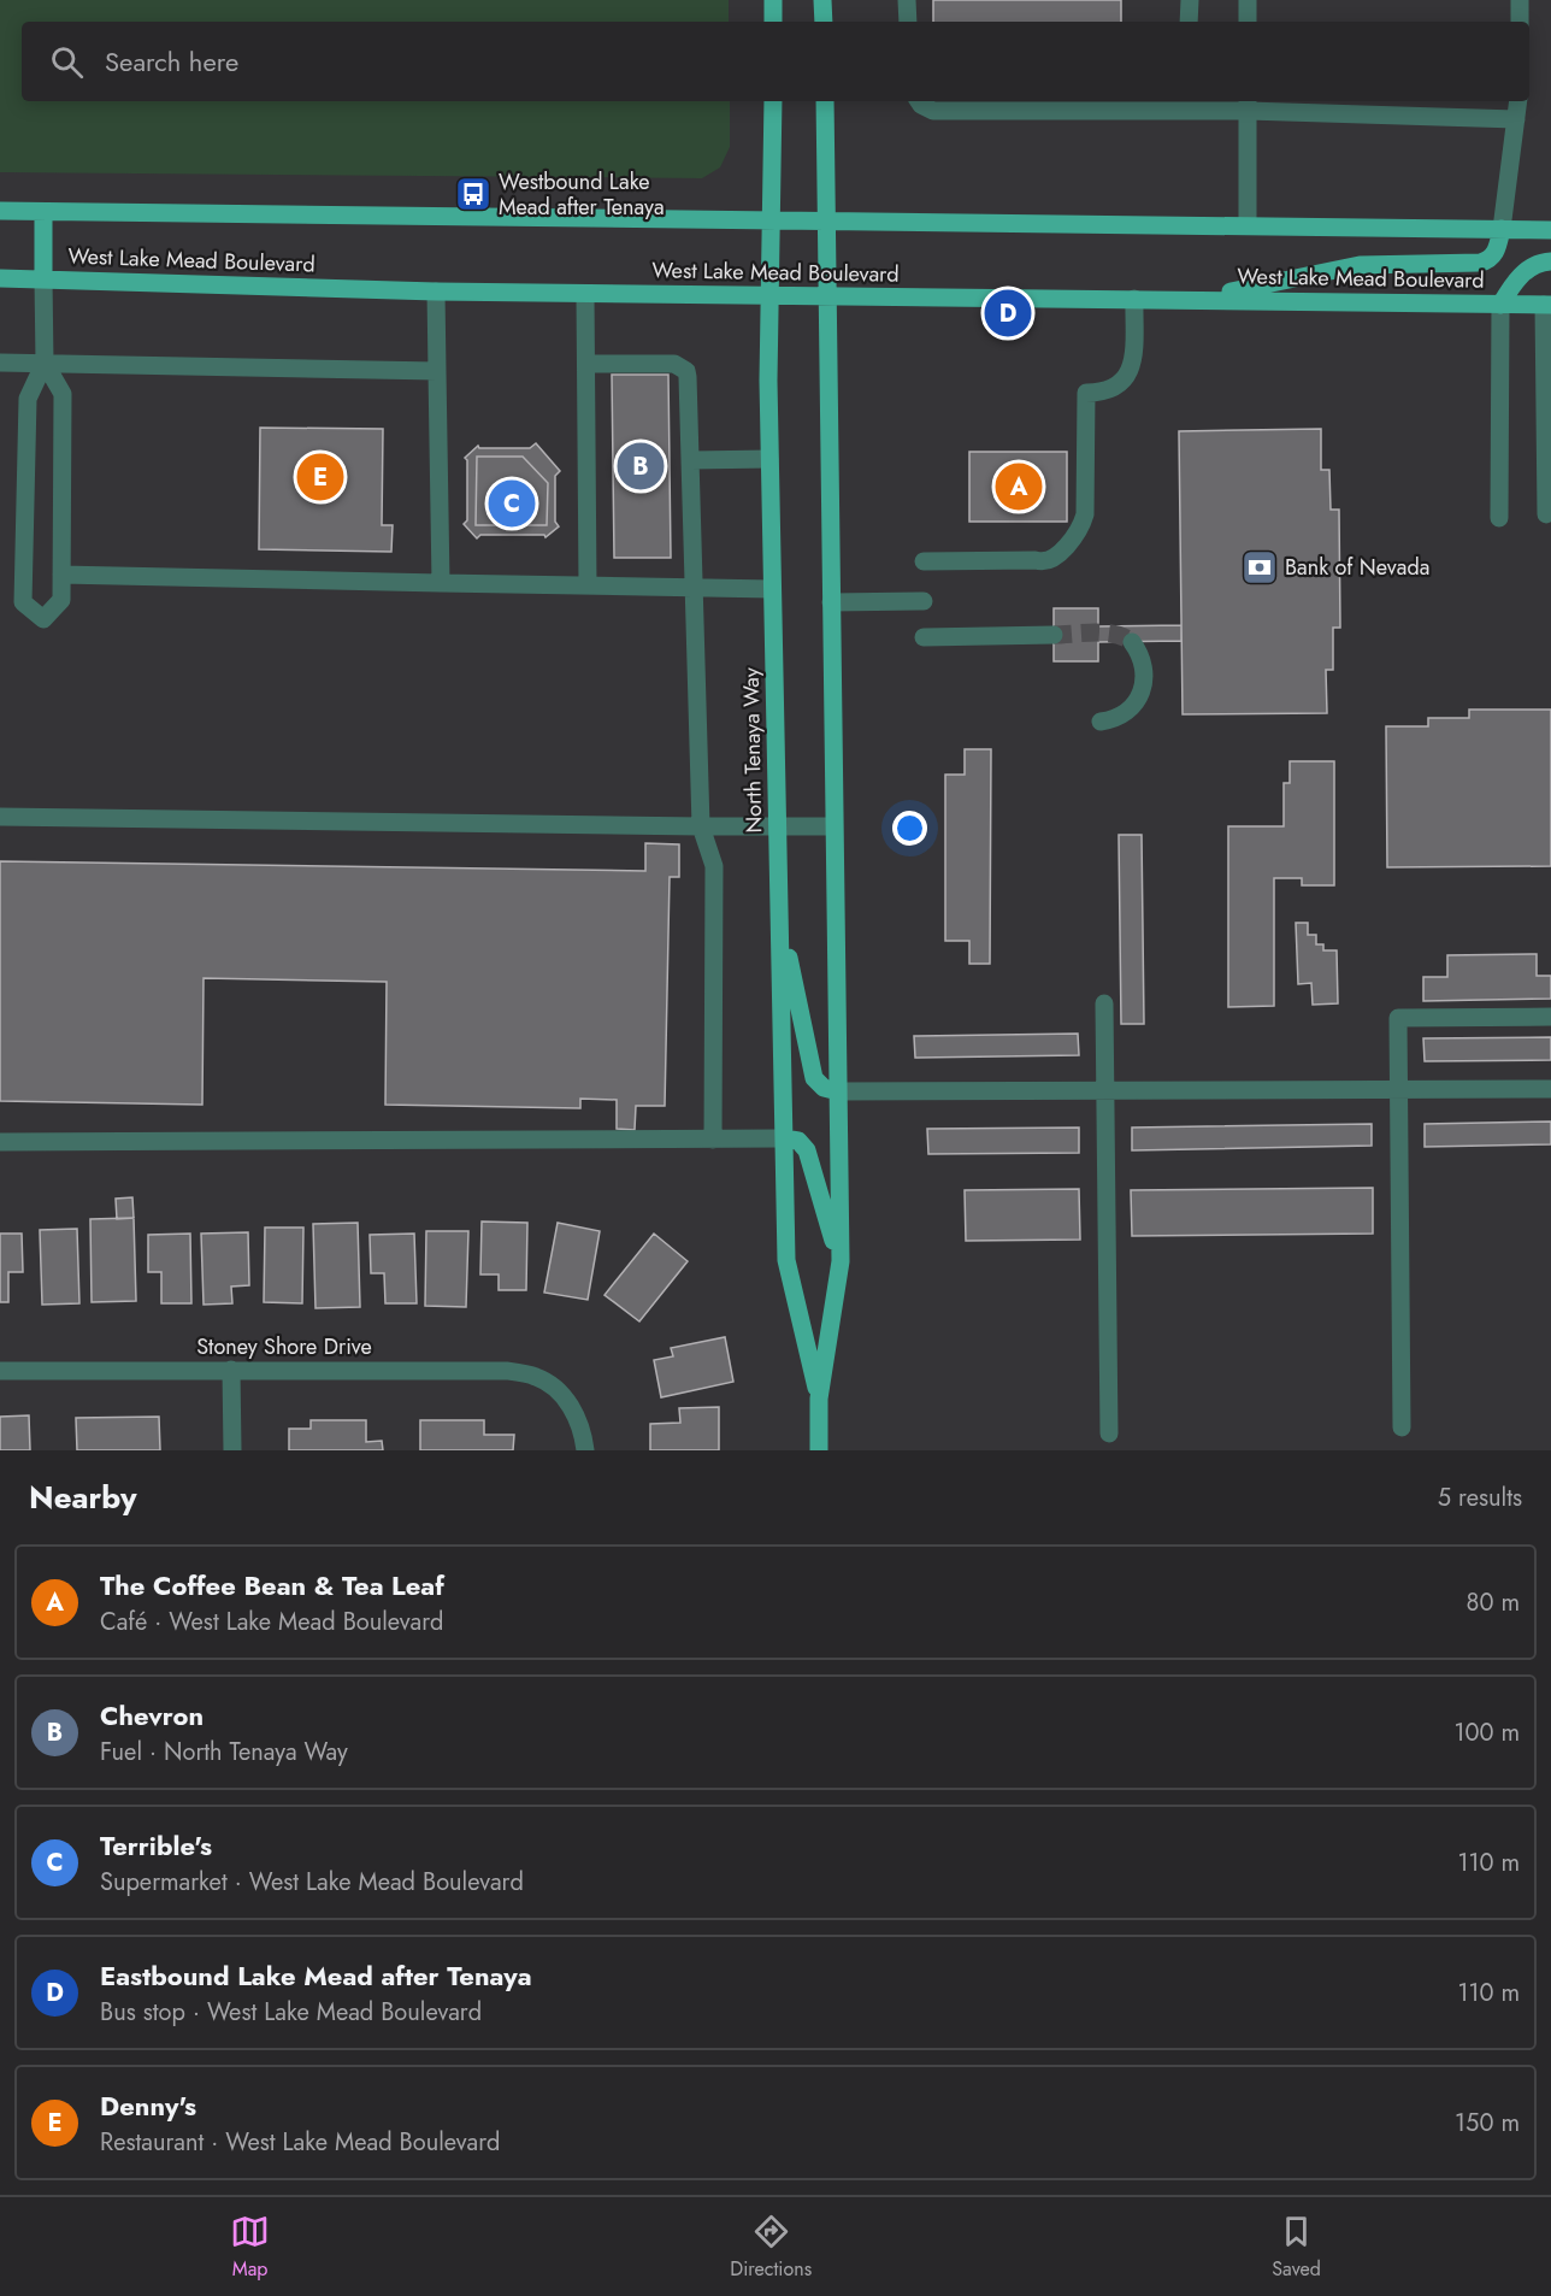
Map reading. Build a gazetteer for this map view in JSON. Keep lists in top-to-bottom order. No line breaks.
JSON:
{"streets":{"main road":["West Lake Mead Boulevard","North Tenaya Way"],"street":["Stoney Shore Drive"]},"crossings":[["West Lake Mead Boulevard","North Tenaya Way"]],"places":{"bus stop":["Westbound Lake Mead after Tenaya"],"bank":["Bank of Nevada"]},"page":{"search":"Search here","pins":["D","B","E","A","C"],"heading":["Nearby","5 results"],"list":[{"mark":"A","name":"The Coffee Bean & Tea Leaf","note":"Café · West Lake Mead Boulevard","value":"80 m"},{"mark":"B","name":"Chevron","note":"Fuel · North Tenaya Way","value":"100 m"},{"mark":"C","name":"Terrible's","note":"Supermarket · West Lake Mead Boulevard","value":"110 m"},{"mark":"D","name":"Eastbound Lake Mead after Tenaya","note":"Bus stop · West Lake Mead Boulevard","value":"110 m"},{"mark":"E","name":"Denny's","note":"Restaurant · West Lake Mead Boulevard","value":"150 m"}],"nav":["Map","Directions","Saved"]}}
